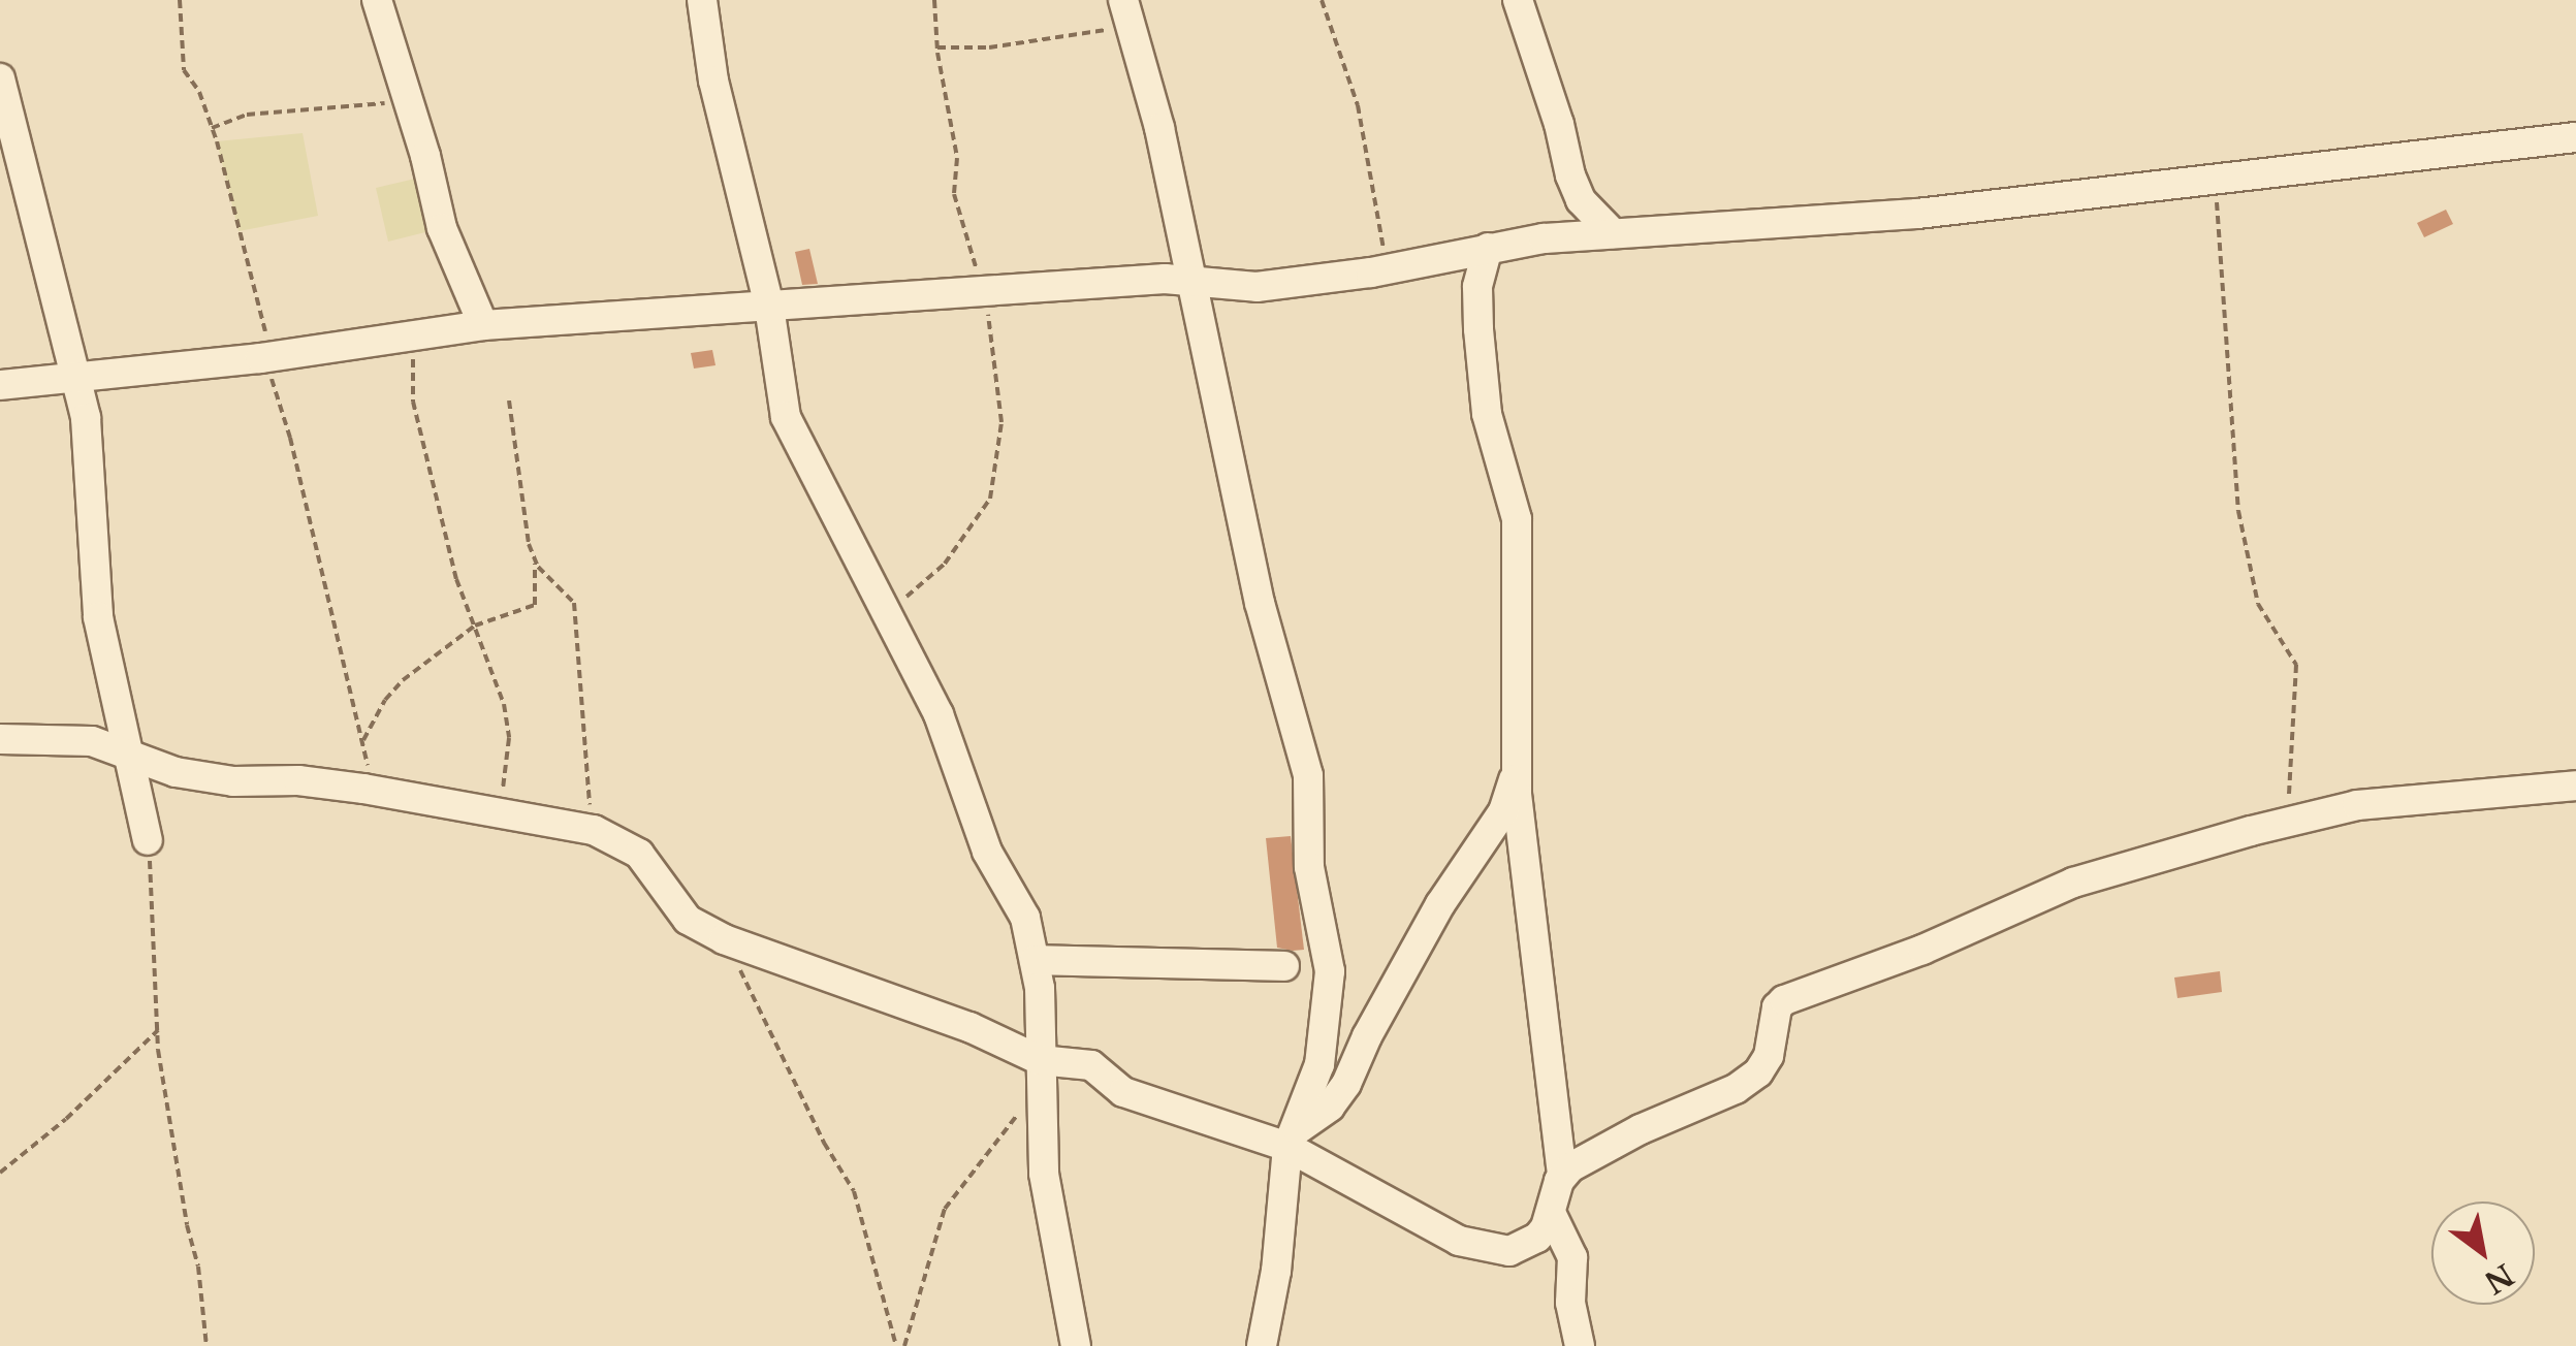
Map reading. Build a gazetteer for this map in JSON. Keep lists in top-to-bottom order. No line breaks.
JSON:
{"north":"bottom right"}
